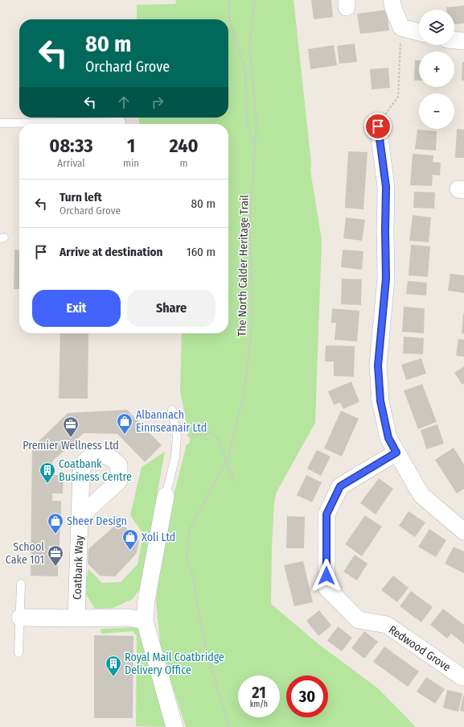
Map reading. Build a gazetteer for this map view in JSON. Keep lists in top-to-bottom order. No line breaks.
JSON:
{"streets":{"street":["Coatbank Way","Redwood Grove"],"path":["The North Calder Heritage Trail"]},"places":{"shop":["Albannach Einnseanair Ltd","Sheer Design","Xoli Ltd"],"office":["Premier Wellness Ltd","School Cake 101"],"building":["Coatbank Business Centre","Royal Mail Coatbridge Delivery Office"]},"page":{"map_buttons":["+","−"],"turn":["80 m","Orchard Grove"],"eta":["08:33","Arrival","1","min","240","m"],"list":[{"name":"Turn left","note":"Orchard Grove","value":"80 m"},{"name":"Arrive at destination","value":"160 m"}],"buttons":["Exit","Share"],"speed":"21 km/h","limit":"30"}}
